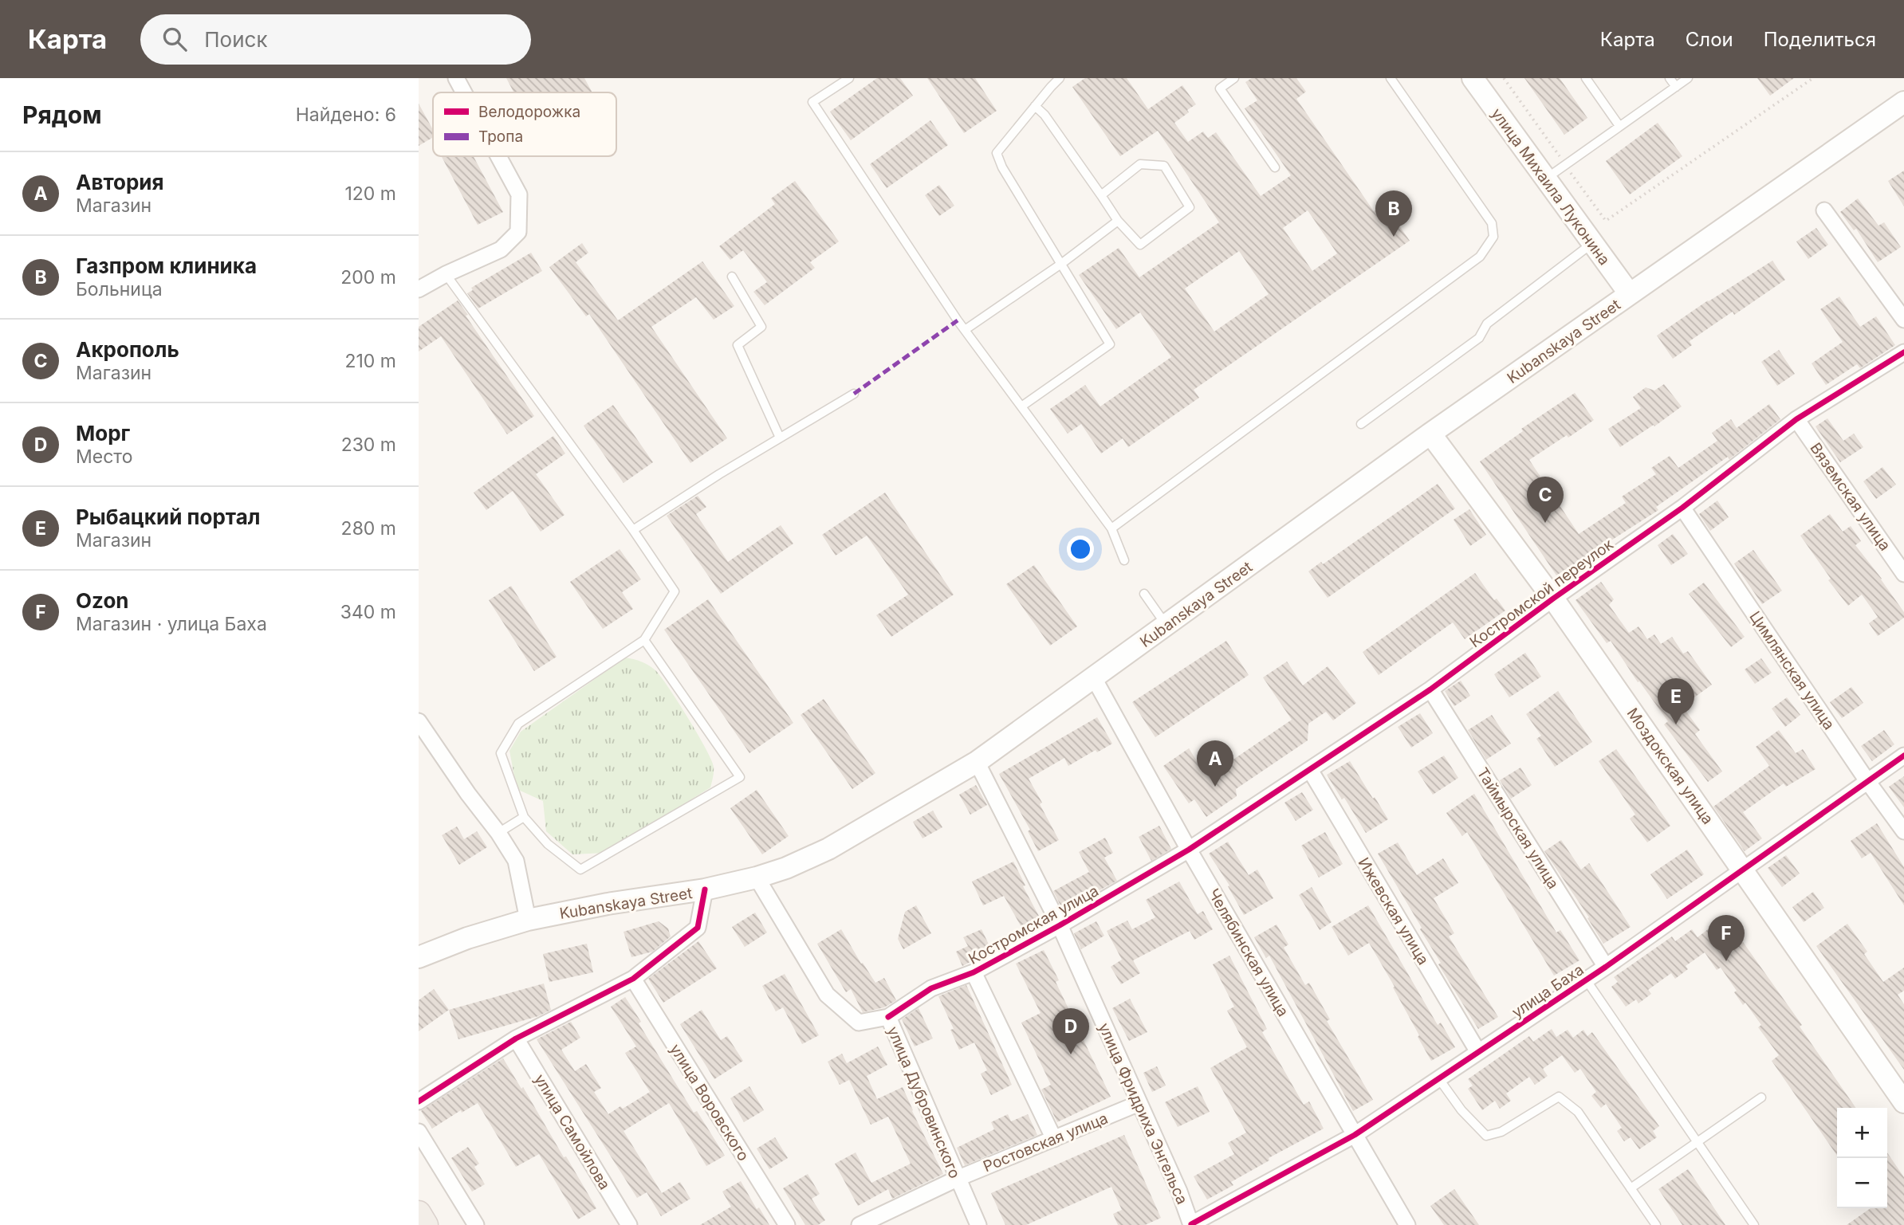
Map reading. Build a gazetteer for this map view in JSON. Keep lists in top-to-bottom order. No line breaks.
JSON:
{"streets":{"main road":["улица Михаила Луконина","Kubanskaya Street","Моздокская улица"],"street":["Вяземская улица","Костромской переулок","Цимлянская улица","Таймырская улица","Ижевская улица","Костромская улица","Челябинская улица","улица Баха","улица Воровского","улица Дубровинского","улица Фридриха Энгельса","улица Самойлова","Ростовская улица"]},"crossings":[["улица Михаила Луконина","Kubanskaya Street"],["Kubanskaya Street","Моздокская улица"],["Kubanskaya Street","Челябинская улица"],["Kubanskaya Street","улица Дубровинского"],["Kubanskaya Street","улица Фридриха Энгельса"],["Вяземская улица","Костромской переулок"],["Костромской переулок","Цимлянская улица"],["Костромской переулок","Моздокская улица"],["Костромской переулок","Таймырская улица"],["Костромской переулок","Ижевская улица"],["Костромской переулок","Костромская улица"],["Костромской переулок","Челябинская улица"],["Цимлянская улица","улица Баха"],["Моздокская улица","улица Баха"],["Таймырская улица","улица Баха"],["Ижевская улица","улица Баха"],["Костромская улица","Челябинская улица"],["Костромская улица","улица Дубровинского"],["Костромская улица","улица Фридриха Энгельса"],["Челябинская улица","улица Баха"],["улица Баха","улица Фридриха Энгельса"],["улица Дубровинского","Ростовская улица"],["улица Фридриха Энгельса","Ростовская улица"]],"legend":["Велодорожка","Тропа"],"page":{"header":"Карта","search":"Поиск","nav":["Карта","Слои","Поделиться"],"heading":["Рядом","Найдено: 6"],"list":[{"mark":"A","name":"Автория","note":"Магазин","value":"120 m"},{"mark":"B","name":"Газпром клиника","note":"Больница","value":"200 m"},{"mark":"C","name":"Акрополь","note":"Магазин","value":"210 m"},{"mark":"D","name":"Морг","note":"Место","value":"230 m"},{"mark":"E","name":"Рыбацкий портал","note":"Магазин","value":"280 m"},{"mark":"F","name":"Ozon","note":"Магазин · улица Баха","value":"340 m"}],"pins":["B","C","E","A","F","D"],"map_buttons":["+","−"]}}
